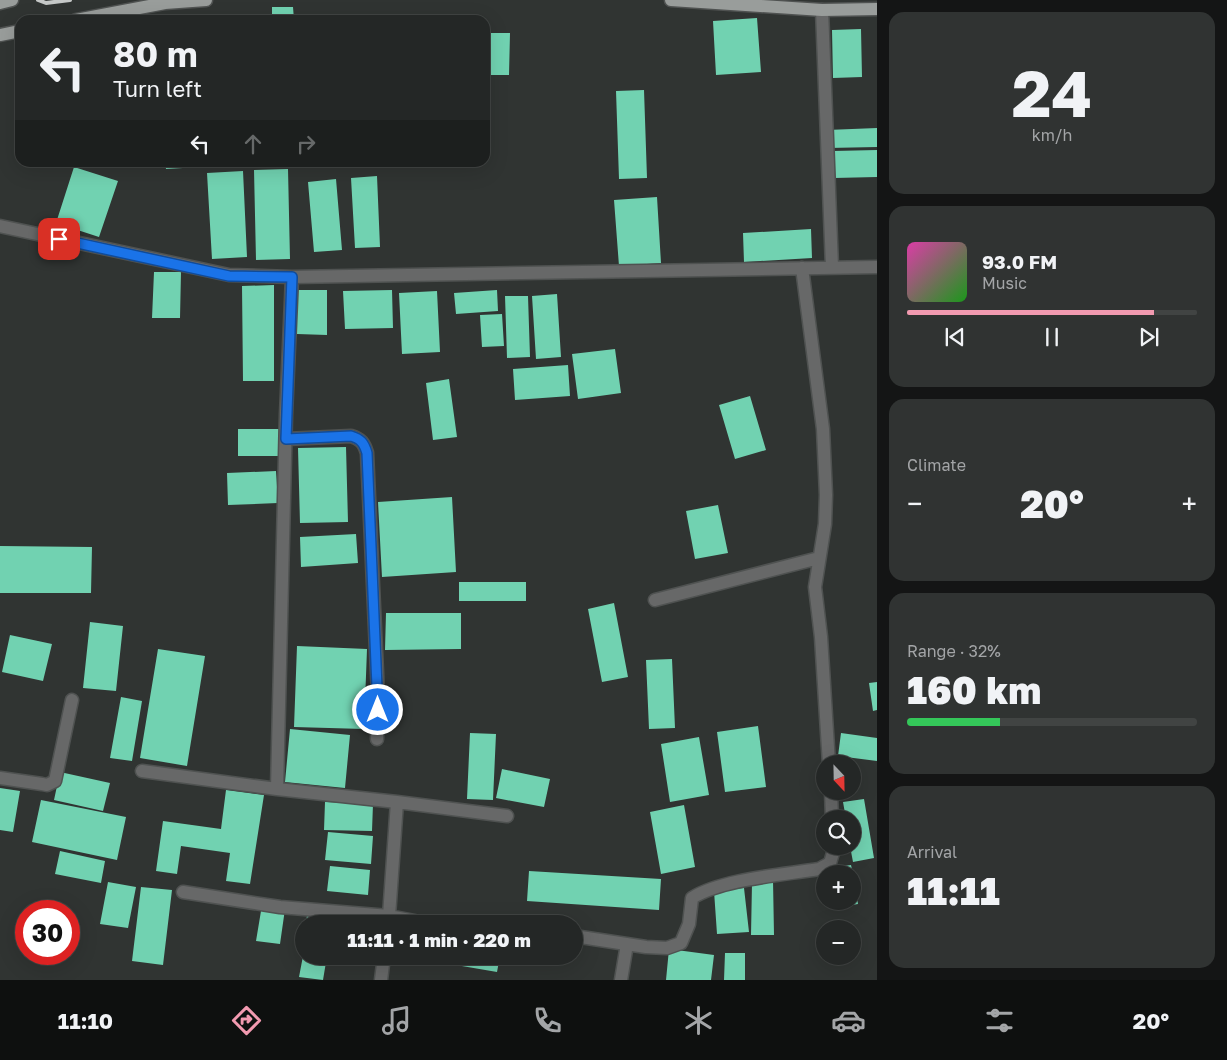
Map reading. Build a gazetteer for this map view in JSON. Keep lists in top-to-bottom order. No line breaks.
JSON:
{"north":"bottom","page":{"tile":[["24","km/h"],"Climate",["Range · 32%","160 km"],["Arrival","11:11"]],"turn":["80 m","Turn left"],"song":["93.0 FM","Music"],"heat":["−","20°","+"],"map_buttons":["+","−"],"limit":"30","trip":"11:11 · 1 min · 220 m","tabs":["11:10","20°"]}}
